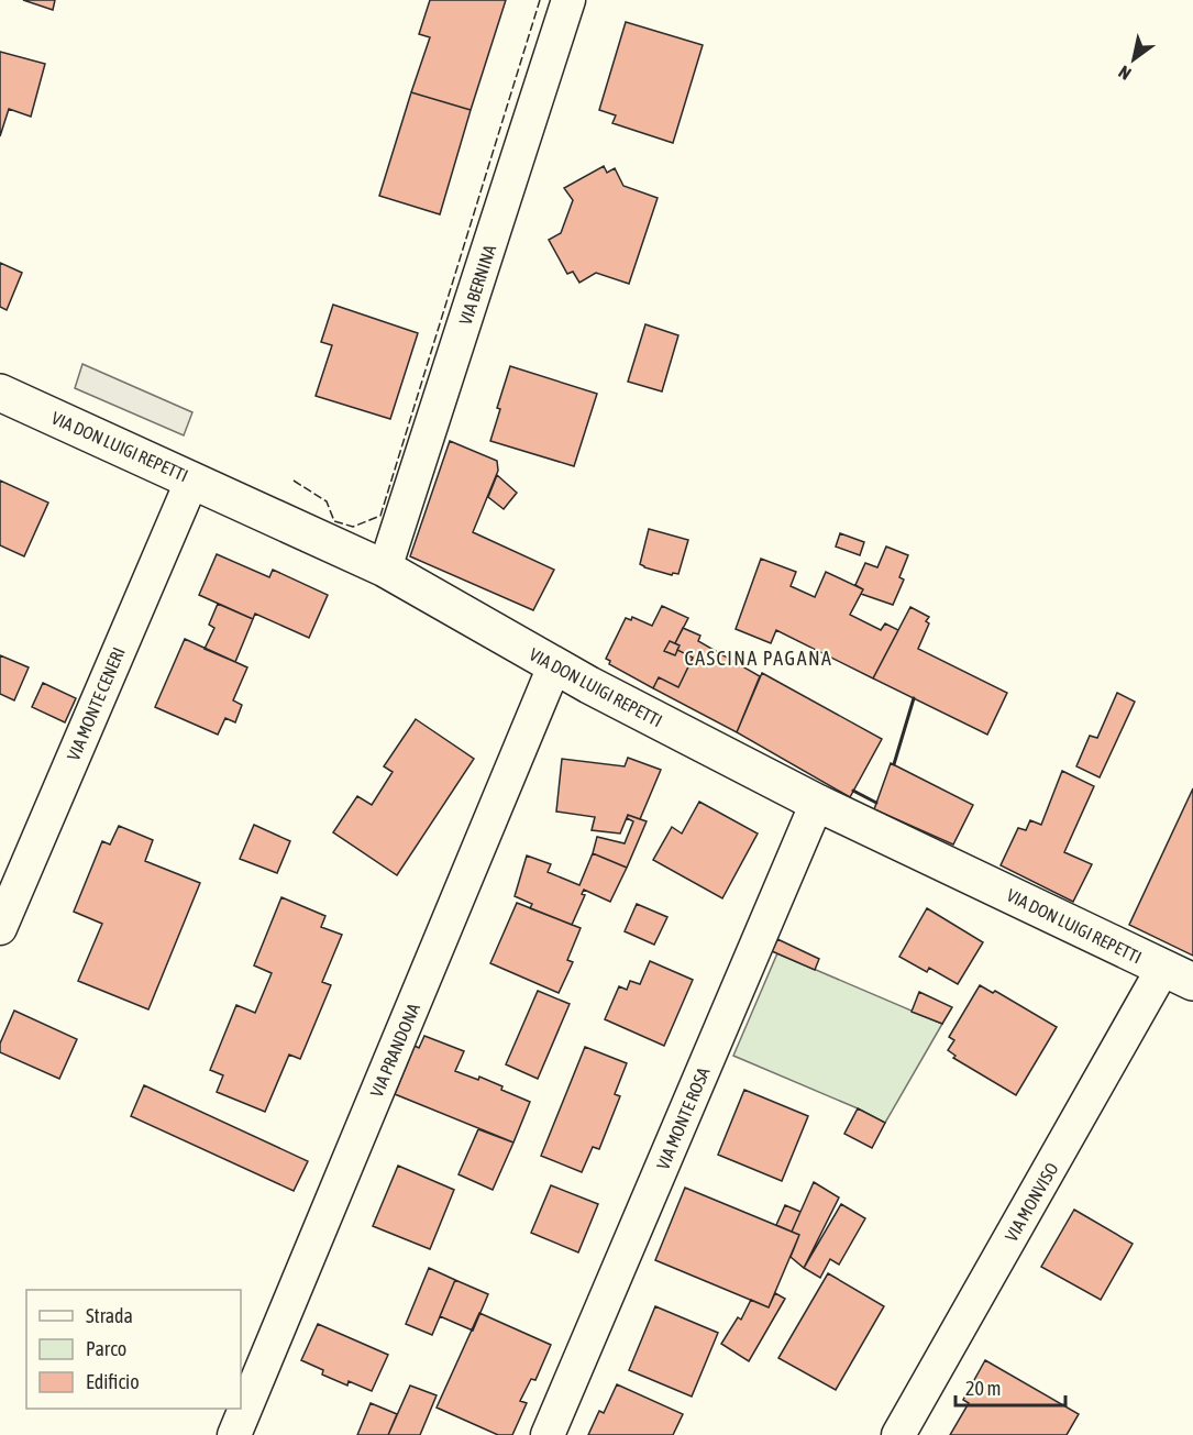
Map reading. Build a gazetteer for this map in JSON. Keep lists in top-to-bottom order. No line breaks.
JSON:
{"streets":{"street":["VIA BERNINA","VIA DON LUIGI REPETTI","VIA MONTE CENERI","VIA PRANDONA","VIA MONTE ROSA","VIA MONVISO"]},"crossings":[["VIA BERNINA","VIA DON LUIGI REPETTI"],["VIA DON LUIGI REPETTI","VIA MONTE CENERI"],["VIA DON LUIGI REPETTI","VIA PRANDONA"],["VIA DON LUIGI REPETTI","VIA MONTE ROSA"],["VIA DON LUIGI REPETTI","VIA MONVISO"]],"districts":["CASCINA PAGANA"],"legend":["Strada","Parco","Edificio"],"scale_bar":"20 m","north":"bottom left"}
